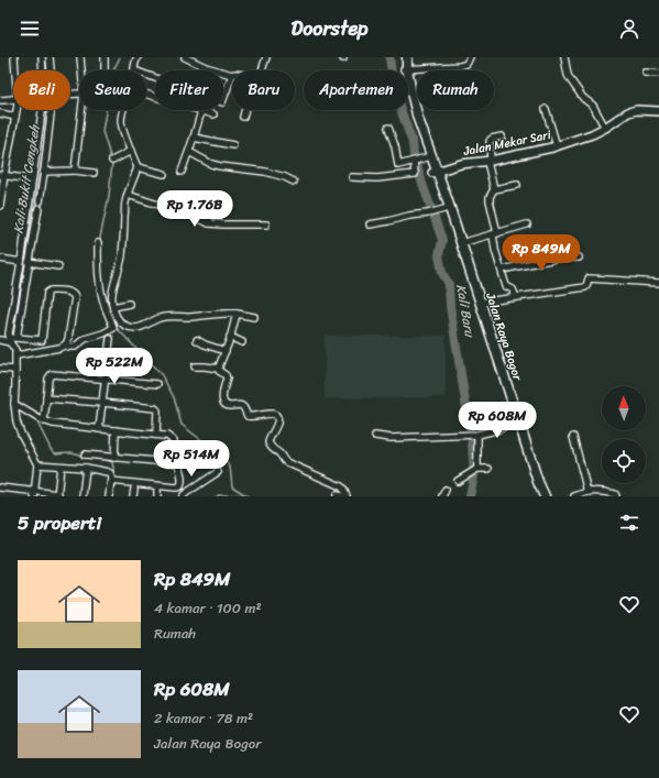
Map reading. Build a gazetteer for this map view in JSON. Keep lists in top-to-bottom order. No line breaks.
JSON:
{"streets":{"highway":["Jalan Raya Bogor"],"main road":["Jalan Mekar Sari"]},"crossings":[["Jalan Mekar Sari","Jalan Raya Bogor"]],"water":["Kali Bukit Cengkeh","Kali Baru"],"north":"top","page":{"header":"Doorstep","chip":["Beli","Sewa","Filter","Baru","Apartemen","Rumah"],"price":["Rp 1.76B","Rp 849M","Rp 522M","Rp 608M","Rp 514M"],"heading":"5 properti","list":[{"name":"Rp 849M","note":"4 kamar · 100 m² · Rumah"},{"name":"Rp 608M","note":"2 kamar · 78 m² · Jalan Raya Bogor"}]}}
